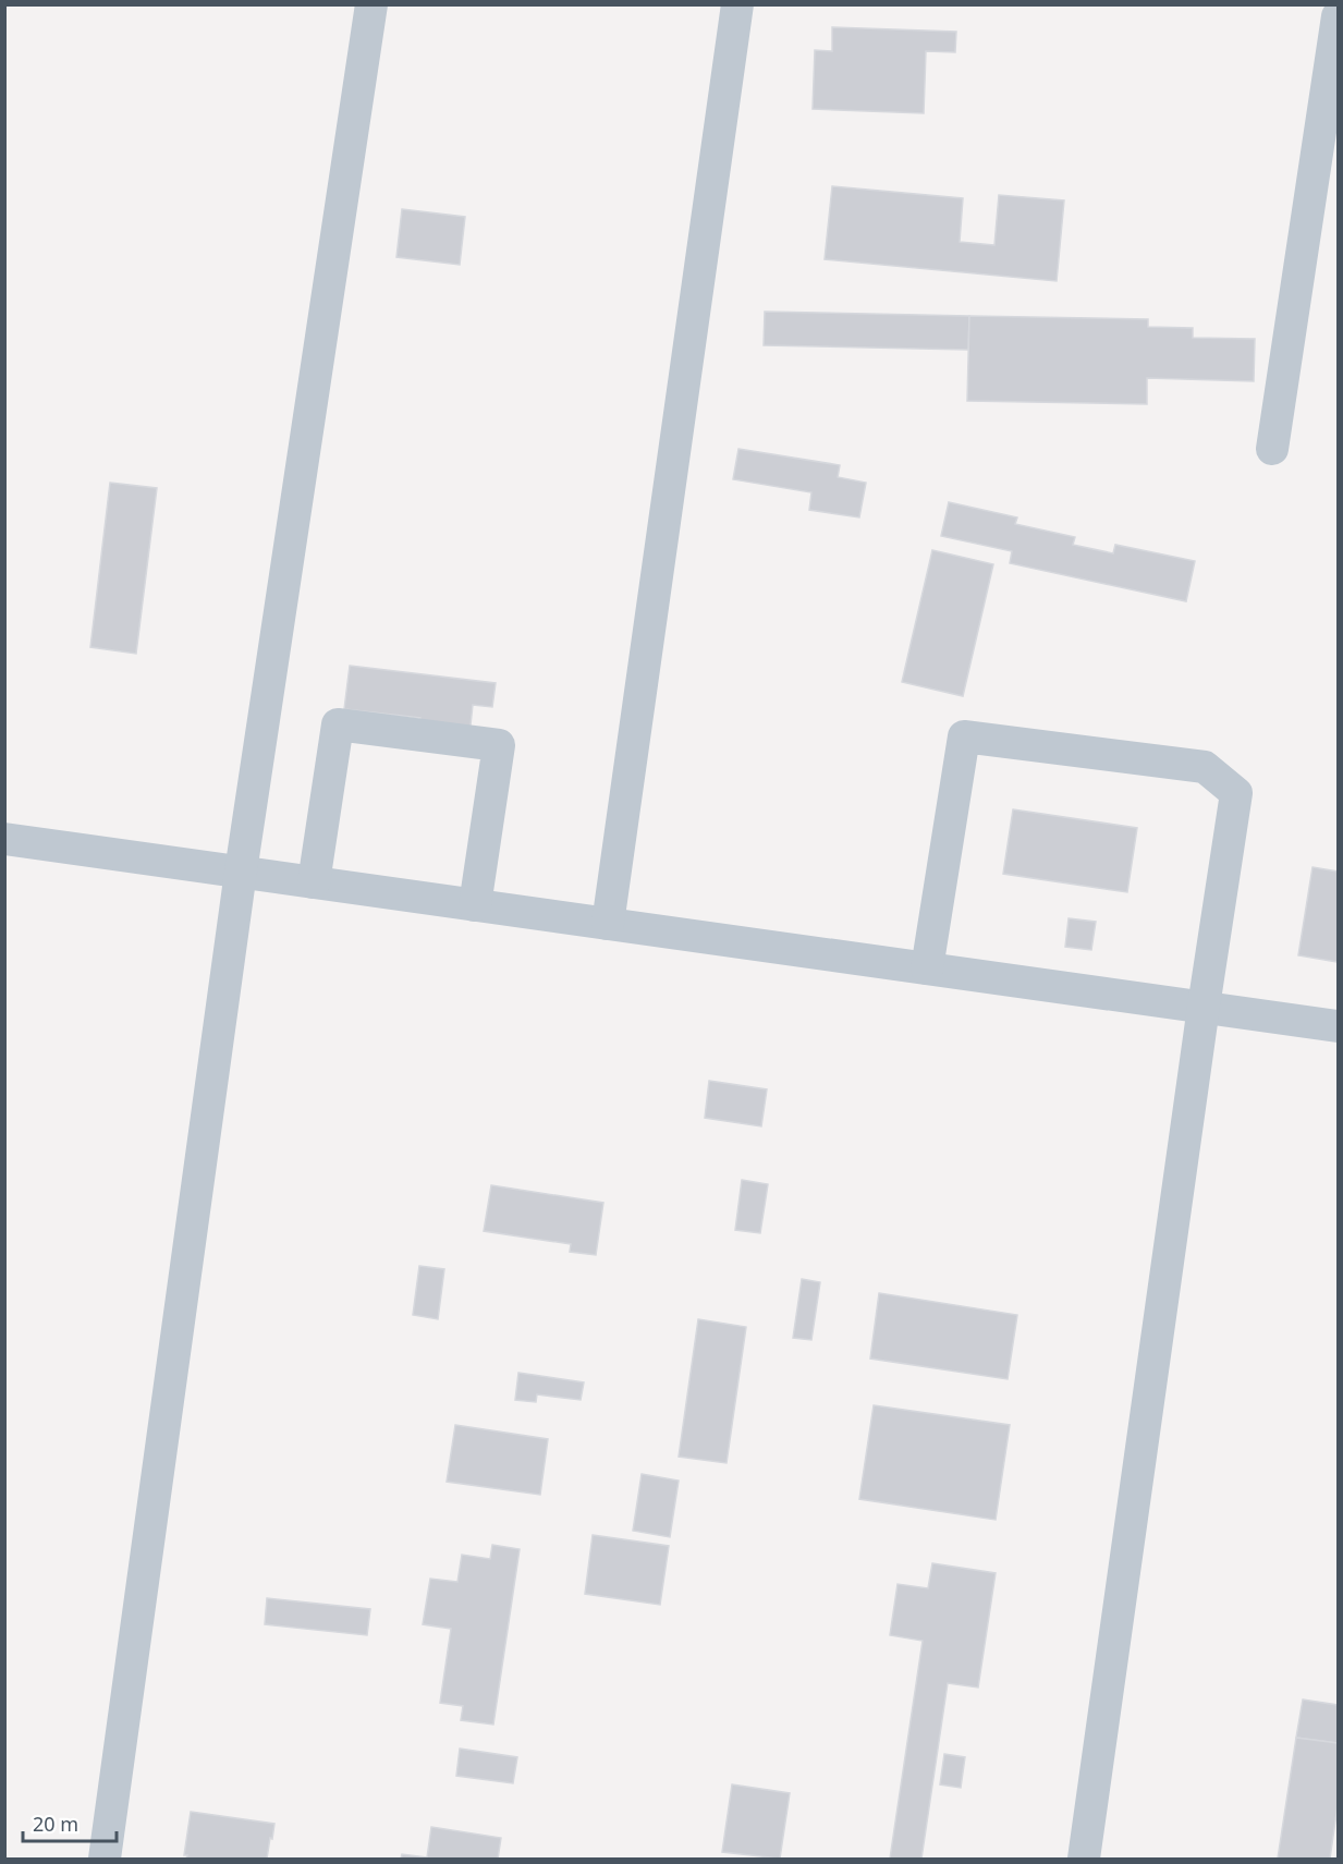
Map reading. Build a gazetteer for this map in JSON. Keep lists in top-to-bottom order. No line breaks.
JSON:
{"scale_bar":"20 m"}
